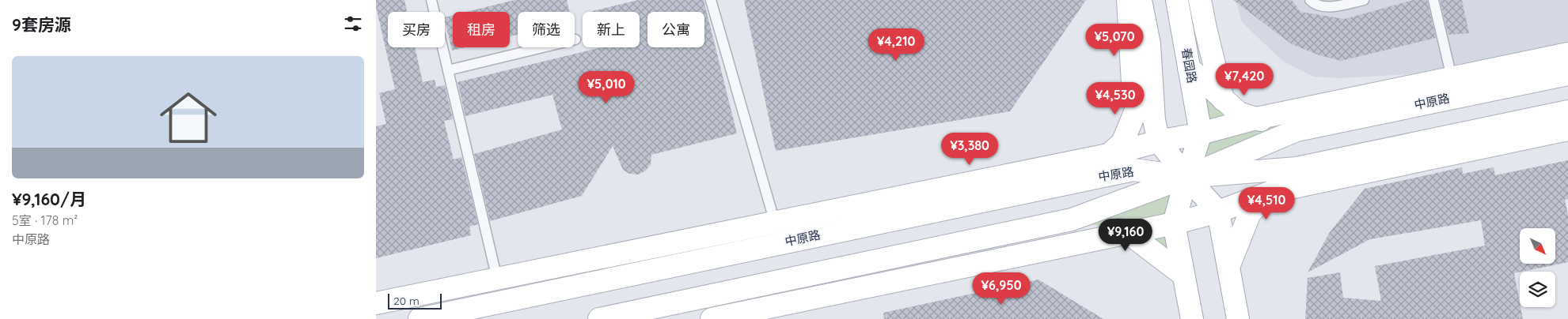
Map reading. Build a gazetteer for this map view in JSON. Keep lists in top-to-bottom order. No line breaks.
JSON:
{"streets":{"main road":["春园路","中原路"]},"crossings":[["春园路","中原路"]],"scale_bar":"20 m","north":"bottom right","page":{"heading":"9套房源","chip":["买房","租房","筛选","新上","公寓"],"price":["¥5,070","¥4,210","¥7,420","¥5,010","¥4,530","¥3,380","¥4,510","¥9,160","¥6,950"],"list":[{"name":"¥9,160/月","note":"5室 · 178 m² · 中原路"}],"scale":"20 m"}}
